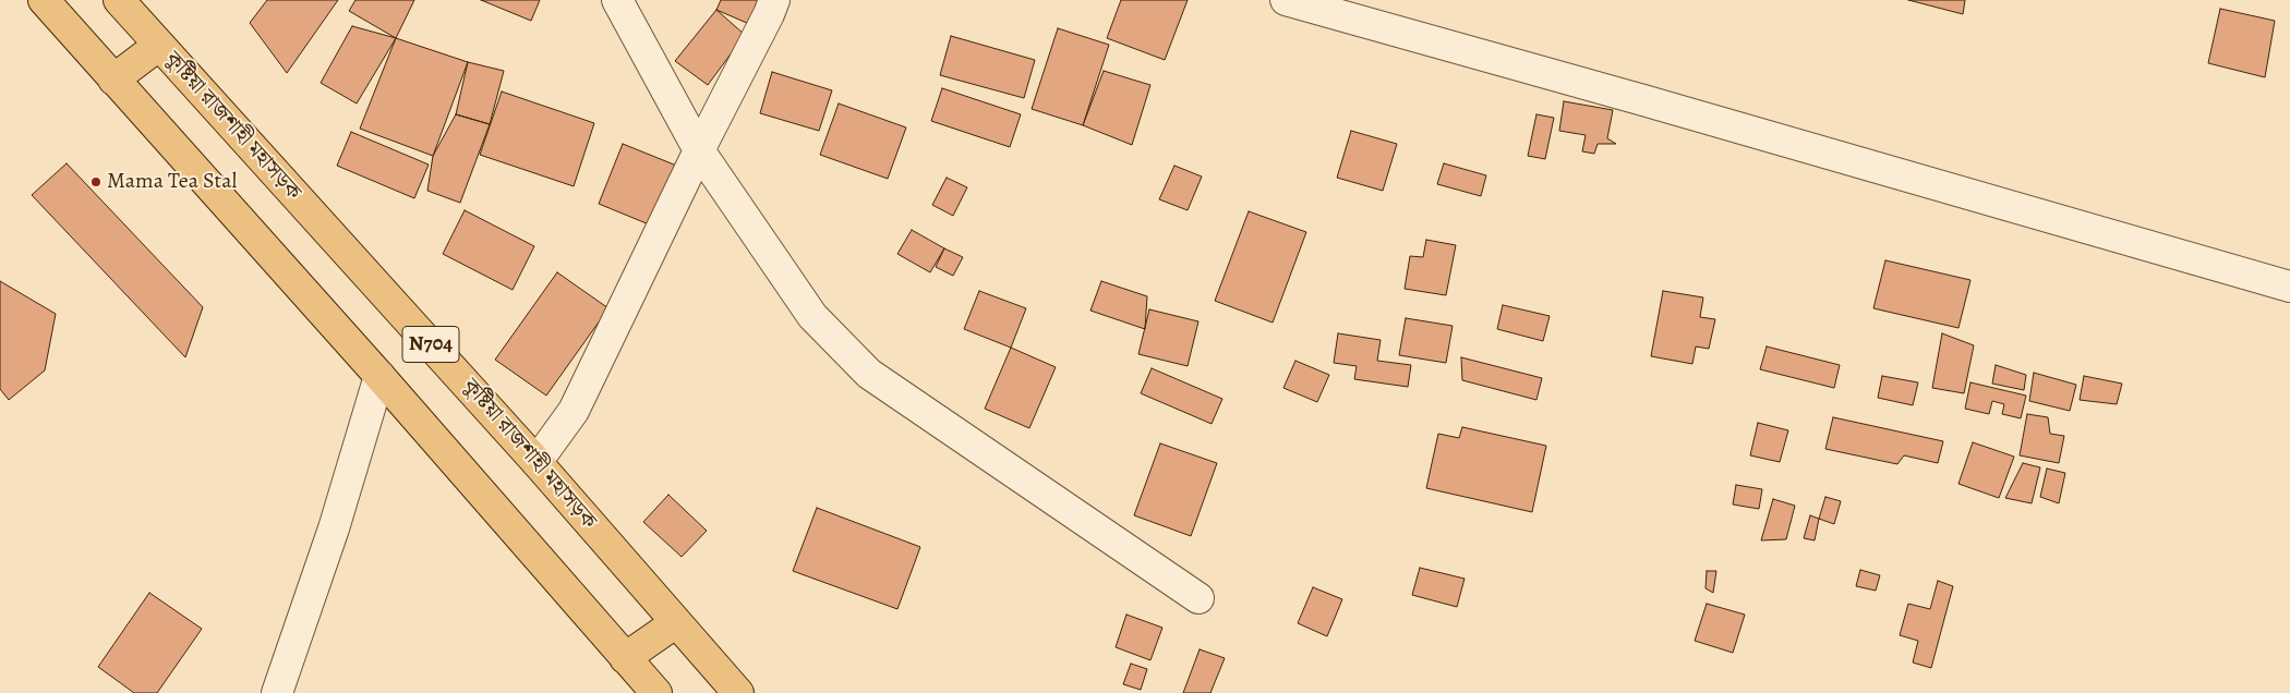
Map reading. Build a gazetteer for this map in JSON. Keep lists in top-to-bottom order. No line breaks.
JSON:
{"streets":{"highway":["কুষ্টিয়া রাজশাহী মহাসড়ক","N704"]},"places":["Mama Tea Stal"]}
